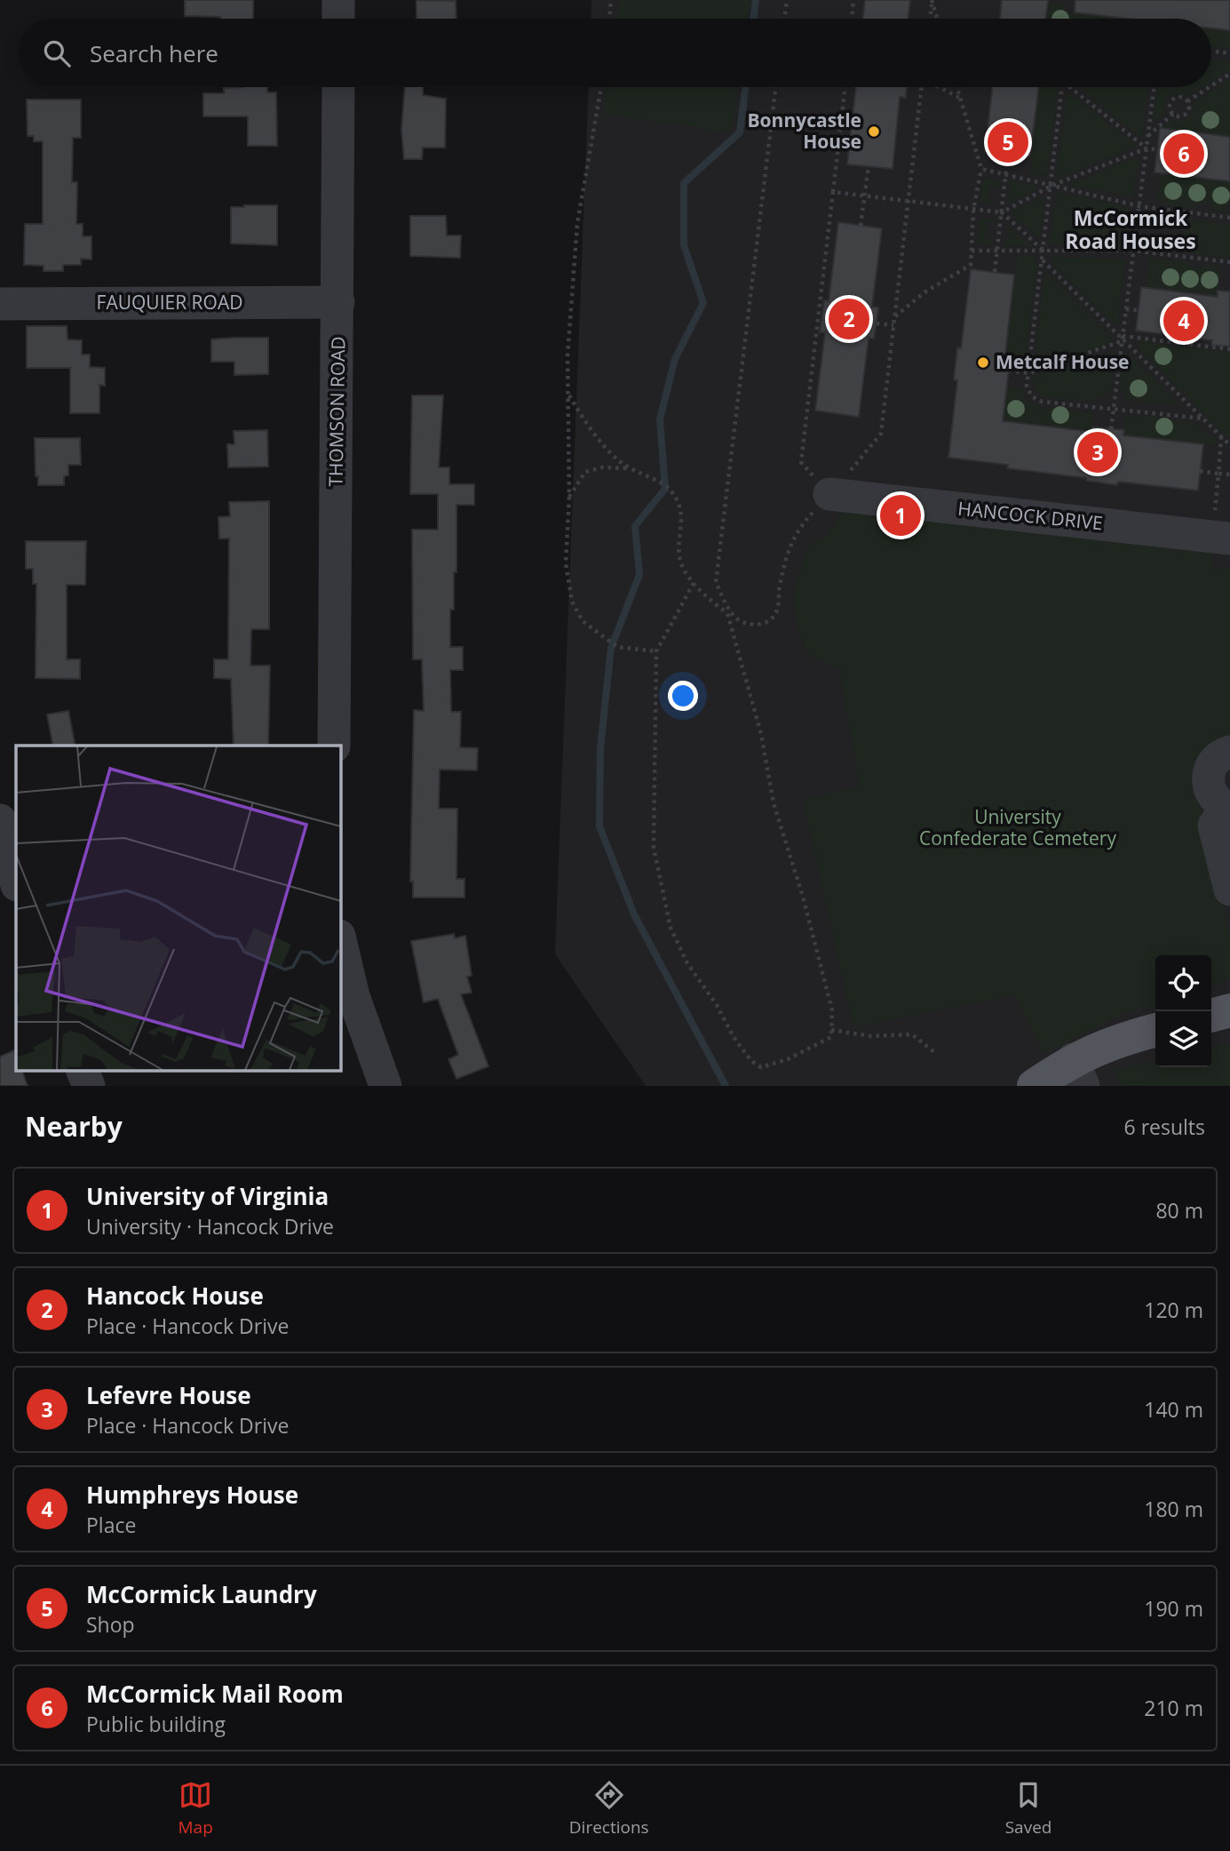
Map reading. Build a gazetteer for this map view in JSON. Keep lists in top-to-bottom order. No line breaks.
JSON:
{"streets":{"street":["FAUQUIER ROAD","THOMSON ROAD","HANCOCK DRIVE"]},"crossings":[["FAUQUIER ROAD","THOMSON ROAD"]],"districts":["McCormick Road Houses"],"parks":["University Confederate Cemetery"],"places":["Bonnycastle House","Metcalf House"],"page":{"search":"Search here","pins":["5","6","2","4","3","1"],"heading":["Nearby","6 results"],"list":[{"mark":"1","name":"University of Virginia","note":"University · Hancock Drive","value":"80 m"},{"mark":"2","name":"Hancock House","note":"Place · Hancock Drive","value":"120 m"},{"mark":"3","name":"Lefevre House","note":"Place · Hancock Drive","value":"140 m"},{"mark":"4","name":"Humphreys House","note":"Place","value":"180 m"},{"mark":"5","name":"McCormick Laundry","note":"Shop","value":"190 m"},{"mark":"6","name":"McCormick Mail Room","note":"Public building","value":"210 m"}],"nav":["Map","Directions","Saved"]}}
